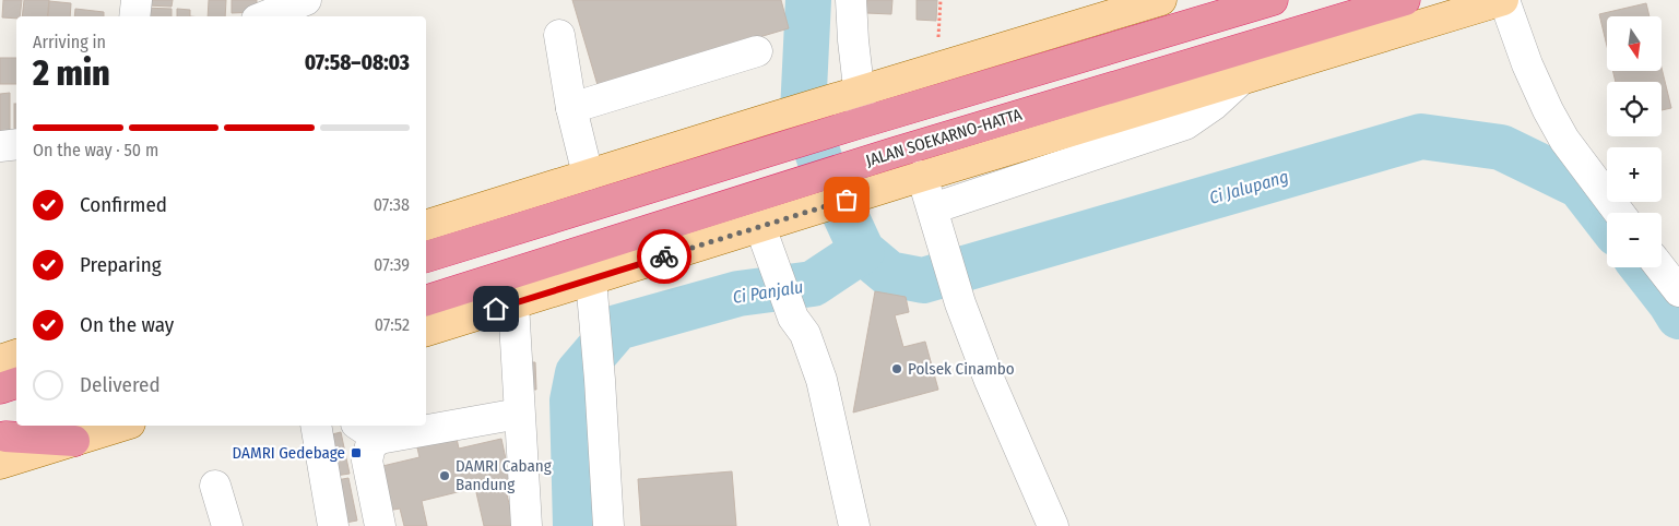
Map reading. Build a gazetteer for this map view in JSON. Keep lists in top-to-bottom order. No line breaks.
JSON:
{"streets":{"highway":["JALAN SOEKARNO-HATTA"]},"water":["Ci Jalupang","Ci Panjalu"],"places":{"other":["Polsek Cinambo","DAMRI Cabang Bandung"],"transit":["DAMRI Gedebage"]},"north":"bottom","page":{"map_buttons":["+","−"],"heading":["2 min","Arriving in","07:58–08:03"],"bar":"On the way · 50 m","list":[["Confirmed","07:38"],["Preparing","07:39"],["On the way","07:52"],"Delivered"]}}
